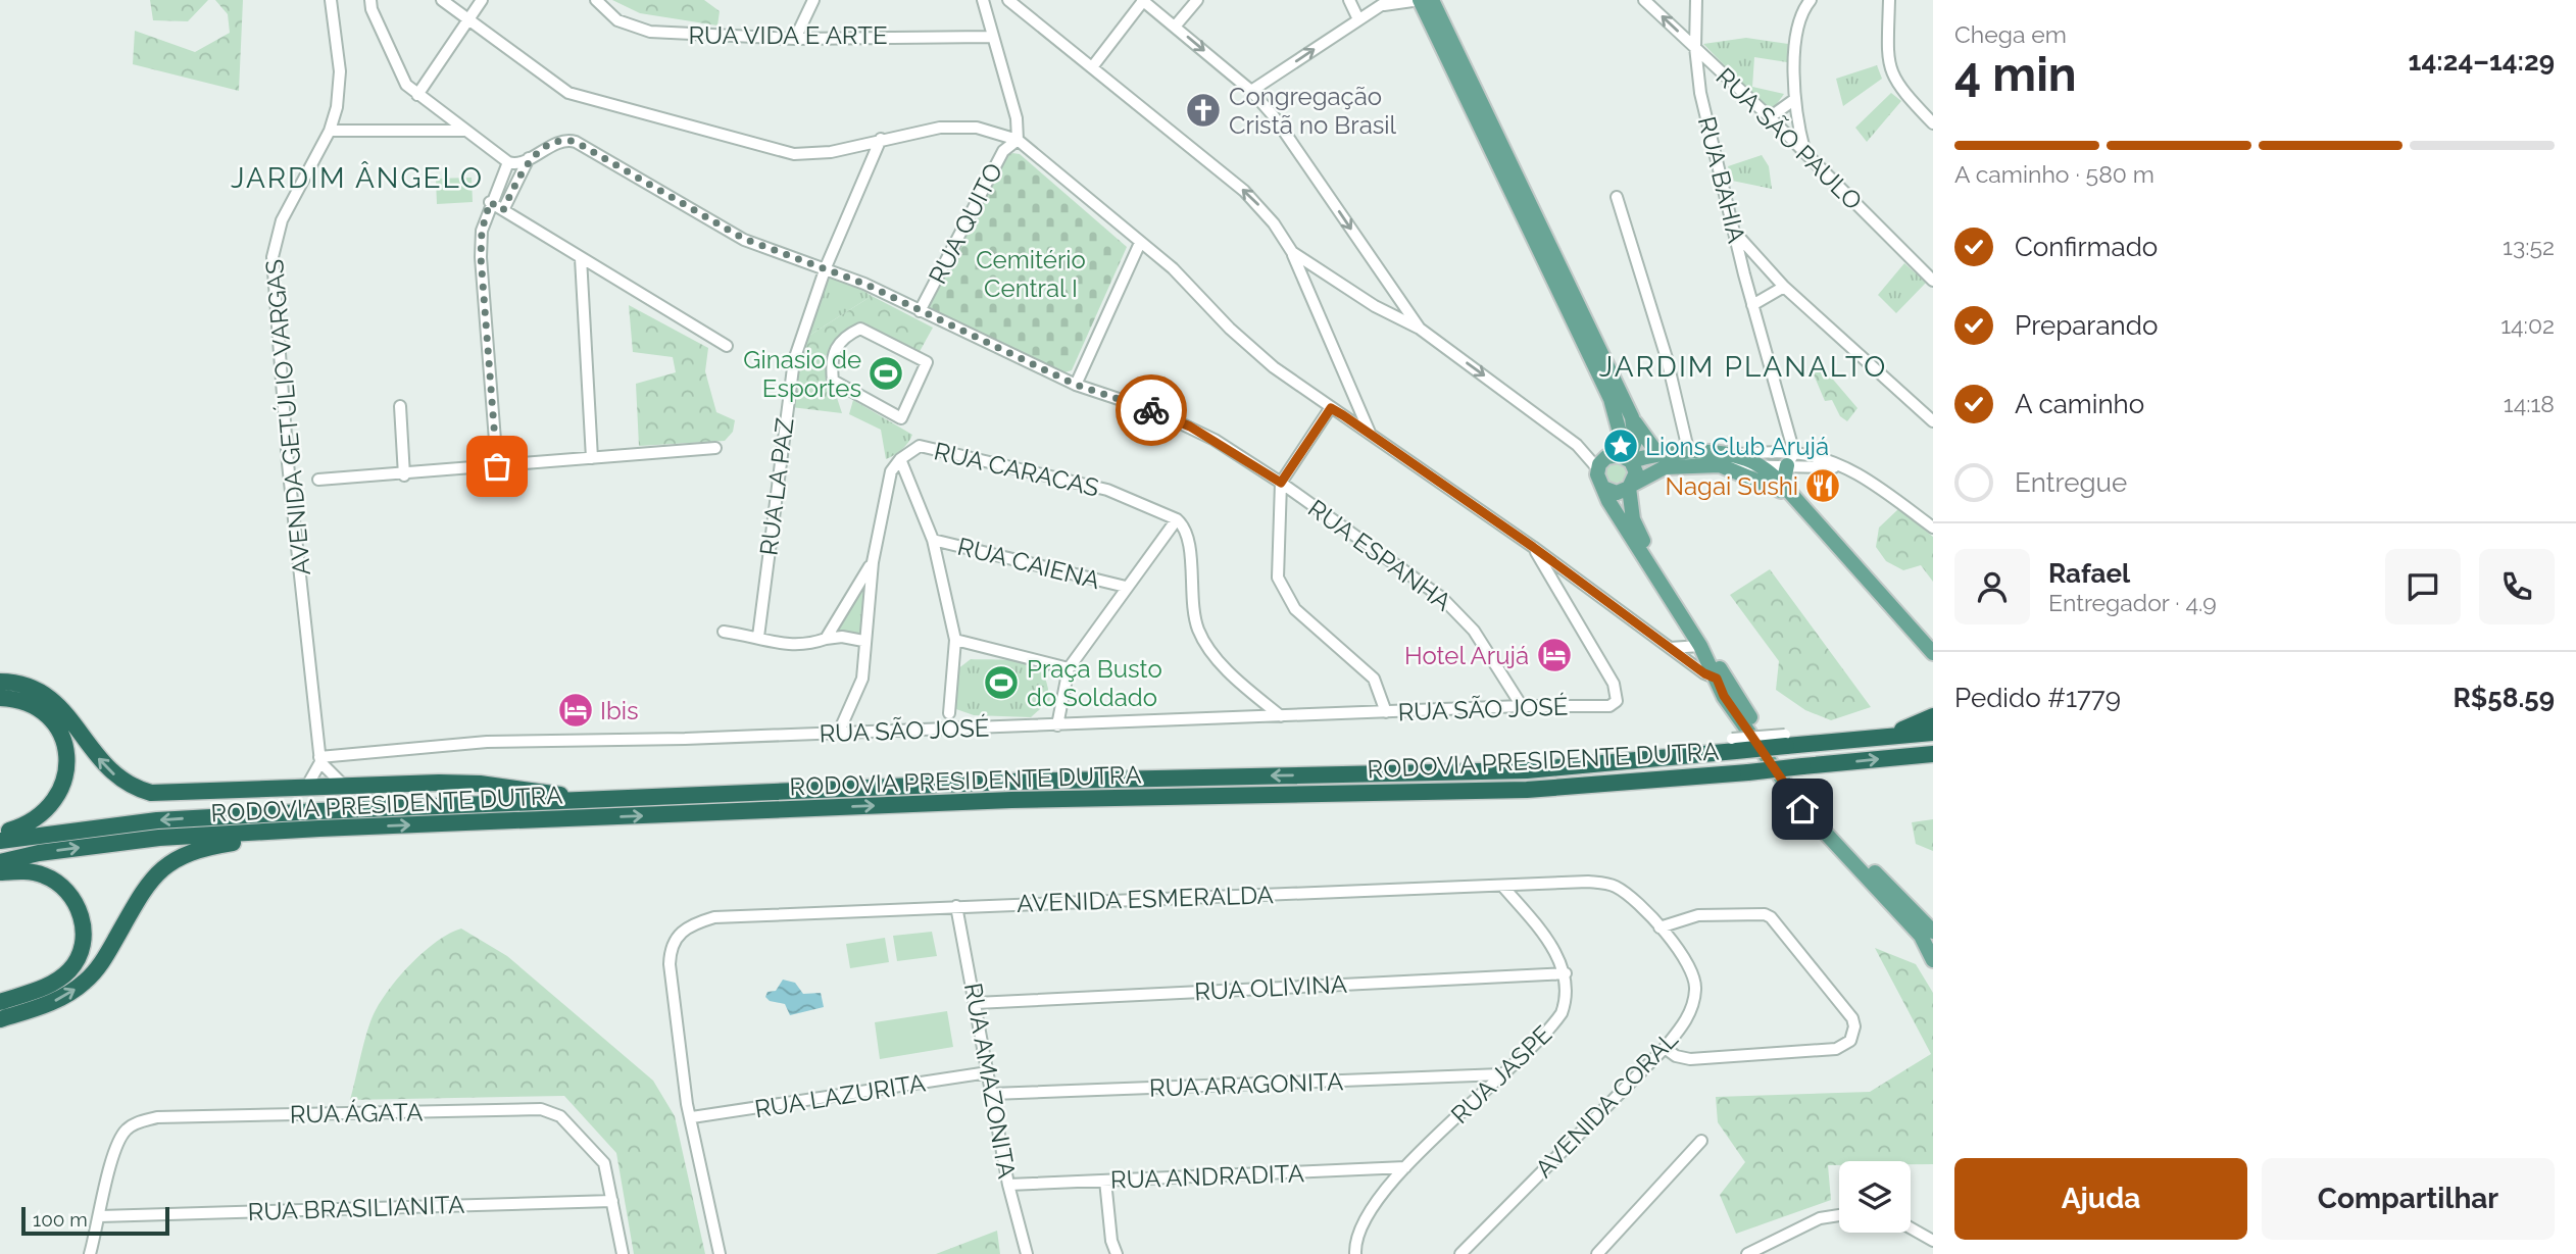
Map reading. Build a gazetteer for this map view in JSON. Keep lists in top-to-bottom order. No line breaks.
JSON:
{"streets":{"highway":["RODOVIA PRESIDENTE DUTRA"],"street":["RUA VIDA E ARTE","RUA SÃO PAULO","RUA BAHIA","RUA QUITO","AVENIDA GETÚLIO VARGAS","RUA CARACAS","RUA LA PAZ","RUA ESPANHA","RUA CAIENA","RUA SÃO JOSÉ","AVENIDA ESMERALDA","RUA OLIVINA","RUA JASPE","RUA AMAZONITA","RUA ARAGONITA","RUA LAZURITA","AVENIDA CORAL","RUA ÁGATA","RUA ANDRADITA","RUA BRASILIANITA"]},"crossings":[["RUA SÃO PAULO","RUA BAHIA"],["RUA QUITO","RUA ESPANHA"],["AVENIDA GETÚLIO VARGAS","RUA SÃO JOSÉ"],["RUA CARACAS","RUA SÃO JOSÉ"],["RUA LA PAZ","RUA ESPANHA"],["RUA ESPANHA","RUA SÃO JOSÉ"],["AVENIDA ESMERALDA","RUA AMAZONITA"],["AVENIDA ESMERALDA","RUA LAZURITA"],["AVENIDA ESMERALDA","AVENIDA CORAL"],["RUA OLIVINA","RUA JASPE"],["RUA OLIVINA","RUA AMAZONITA"],["RUA JASPE","RUA ARAGONITA"],["RUA JASPE","RUA ANDRADITA"],["RUA AMAZONITA","RUA ARAGONITA"],["RUA AMAZONITA","RUA LAZURITA"],["RUA AMAZONITA","RUA ANDRADITA"],["RUA ÁGATA","RUA BRASILIANITA"]],"districts":["JARDIM ÂNGELO","JARDIM PLANALTO"],"parks":["Cemitério Central I"],"places":{"church":["Congregação Cristã no Brasil"],"sports":["Ginasio de Esportes","Praça Busto do Soldado"],"place":["Lions Club Arujá"],"restaurant":["Nagai Sushi"],"hotel":["Hotel Arujá","Ibis"]},"scale_bar":"100 m","page":{"heading":["4 min","Chega em","14:24–14:29"],"panel":["Rafael","Entregador · 4.9","Pedido #1779","R$58.59"],"bar":"A caminho · 580 m","list":[["Confirmado","13:52"],["Preparando","14:02"],["A caminho","14:18"],"Entregue"],"buttons":["Ajuda","Compartilhar"],"scale":"100 m"}}
